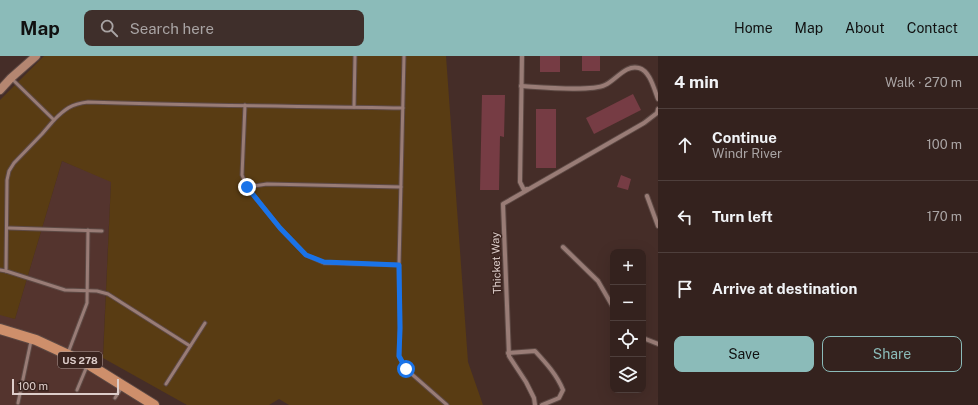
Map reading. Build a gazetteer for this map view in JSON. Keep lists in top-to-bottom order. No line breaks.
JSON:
{"streets":{"main road":["US 278"],"street":["Thicket Way"]},"scale_bar":"100 m","page":{"header":"Map","search":"Search here","nav":["Home","Map","About","Contact"],"heading":["4 min","Walk · 270 m"],"list":[["Continue","Windr River","100 m"],["Turn left","170 m"],"Arrive at destination"],"map_buttons":["+","−"],"buttons":["Save","Share"],"scale":"100 m"}}
